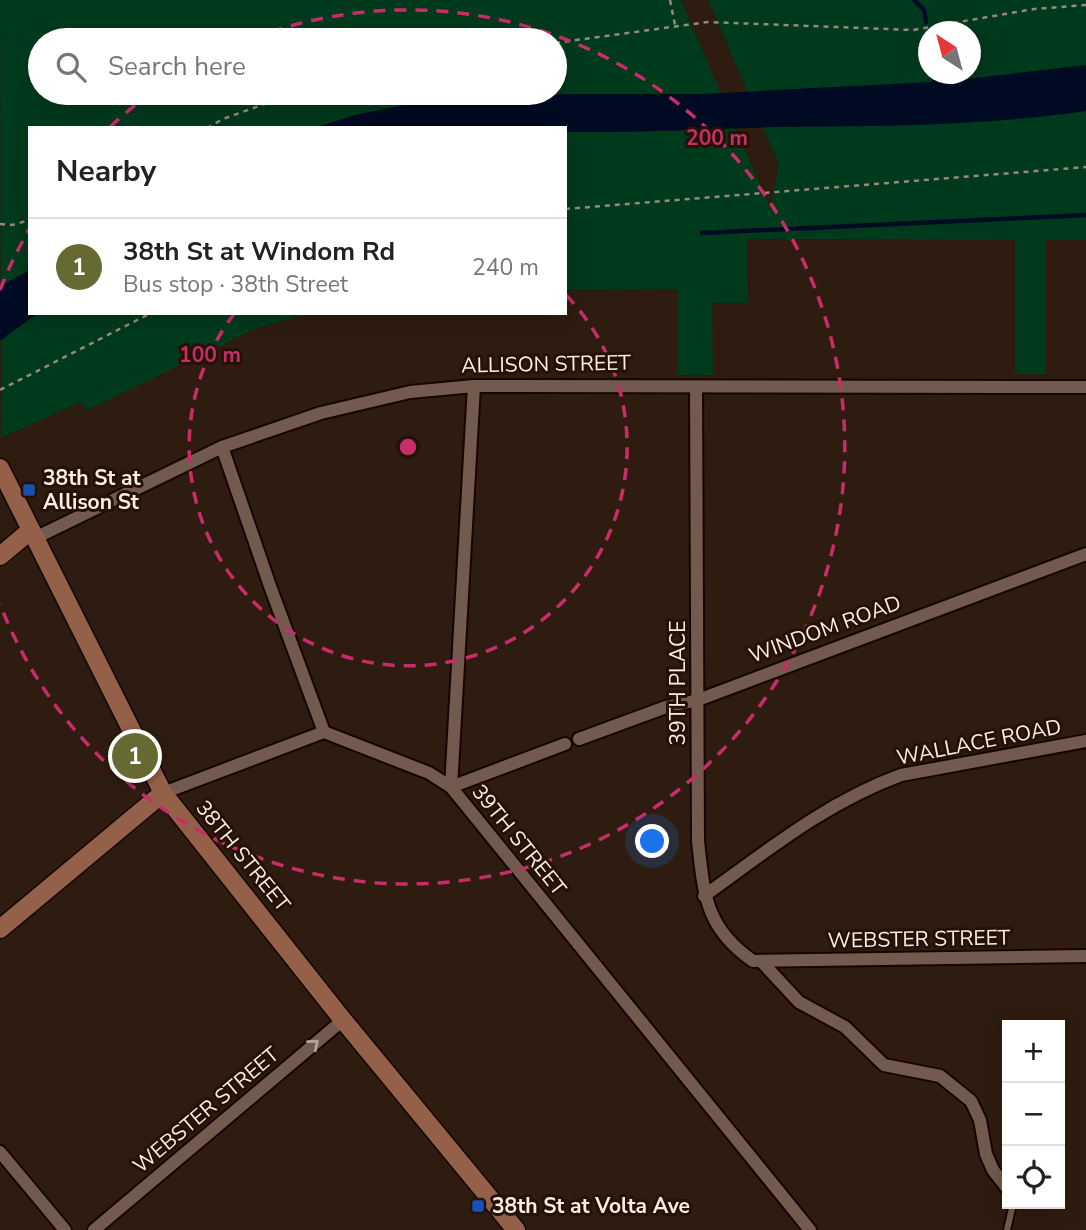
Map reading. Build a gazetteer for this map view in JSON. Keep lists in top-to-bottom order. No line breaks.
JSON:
{"streets":{"main road":["ALLISON STREET","38TH STREET"],"street":["WINDOM ROAD","39TH PLACE","WALLACE ROAD","39TH STREET","WEBSTER STREET"]},"crossings":[["ALLISON STREET","39TH PLACE"],["ALLISON STREET","39TH STREET"],["ALLISON STREET","38TH STREET"],["WINDOM ROAD","39TH PLACE"],["39TH PLACE","WALLACE ROAD"],["39TH PLACE","WEBSTER STREET"],["38TH STREET","WEBSTER STREET"]],"one_way":["WEBSTER STREET"],"places":{"transit":["38th St at Allison St","38th St at Volta Ave"]},"north":"top left","page":{"search":"Search here","heading":"Nearby","list":[{"mark":"1","name":"38th St at Windom Rd","note":"Bus stop · 38th Street","value":"240 m"}],"pins":"1","map_buttons":["+","−"]},"rings":["200 m","100 m"]}
